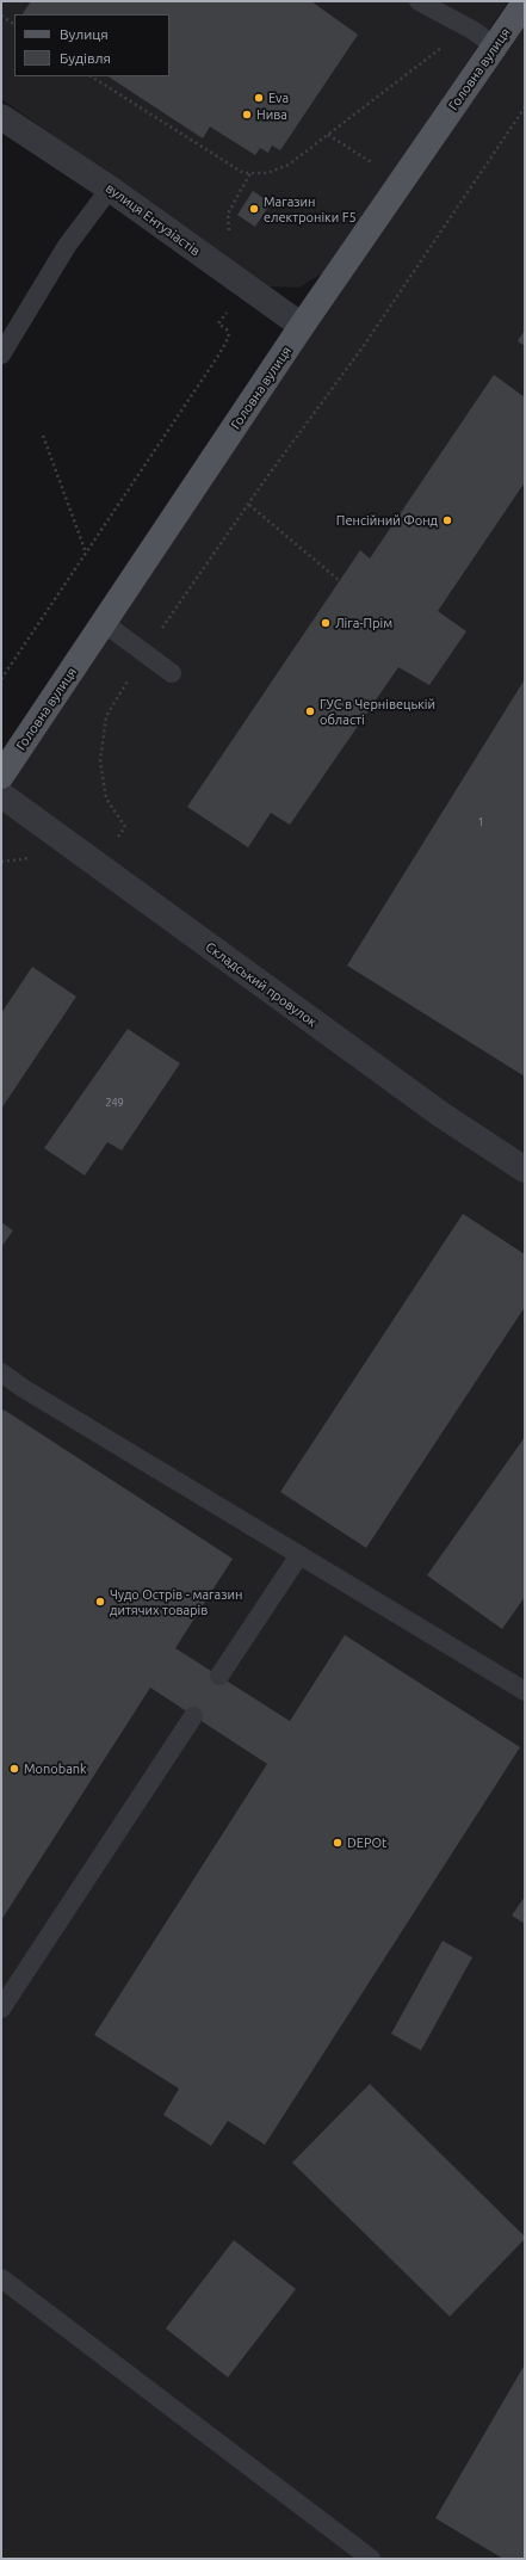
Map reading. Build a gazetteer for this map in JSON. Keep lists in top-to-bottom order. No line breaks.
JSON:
{"streets":{"main road":["Головна вулиця"],"street":["вулиця Ентузіастів","Складський провулок"]},"crossings":[["Головна вулиця","вулиця Ентузіастів"]],"places":["Eva","Нива","Магазин електроніки F5","Пенсійний Фонд","Ліга-Прім","ГУС в Чернівецькій області","Чудо Острів - магазин дитячих товарів","Monobank","DEPOt"],"house_numbers":["1","249"],"legend":["Вулиця","Будівля"]}
